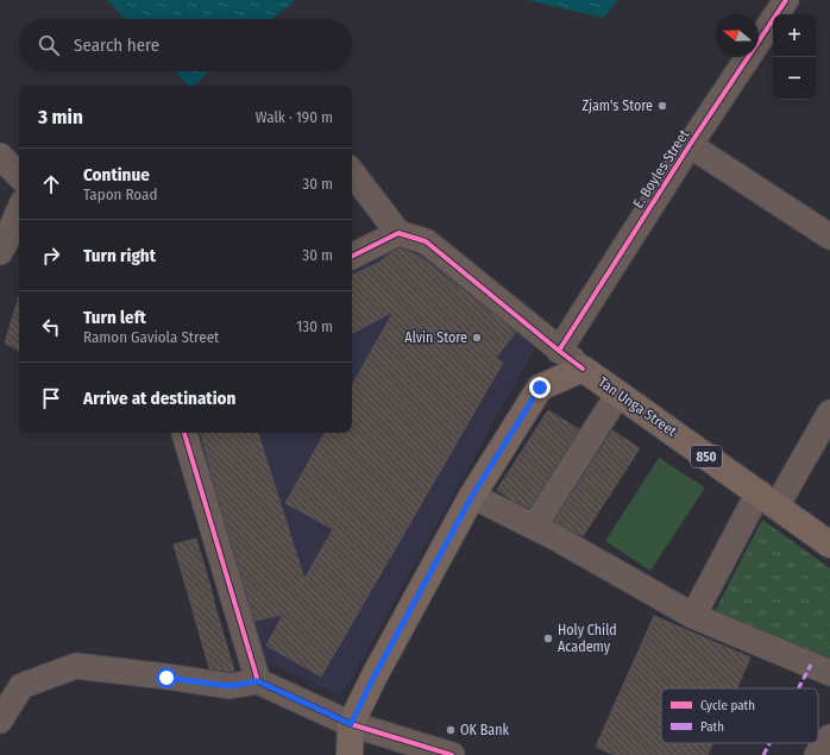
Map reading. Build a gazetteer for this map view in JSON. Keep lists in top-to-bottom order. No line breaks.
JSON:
{"streets":{"main road":["Tan Unga Street","850"],"street":["E. Boyles Street"]},"places":["Zjam's Store","Alvin Store","Holy Child Academy","OK Bank"],"legend":["Cycle path","Path"],"north":"left","page":{"map_buttons":["+","−"],"search":"Search here","heading":["3 min","Walk · 190 m"],"list":[["Continue","Tapon Road","30 m"],["Turn right","30 m"],["Turn left","Ramon Gaviola Street","130 m"],"Arrive at destination"]}}
